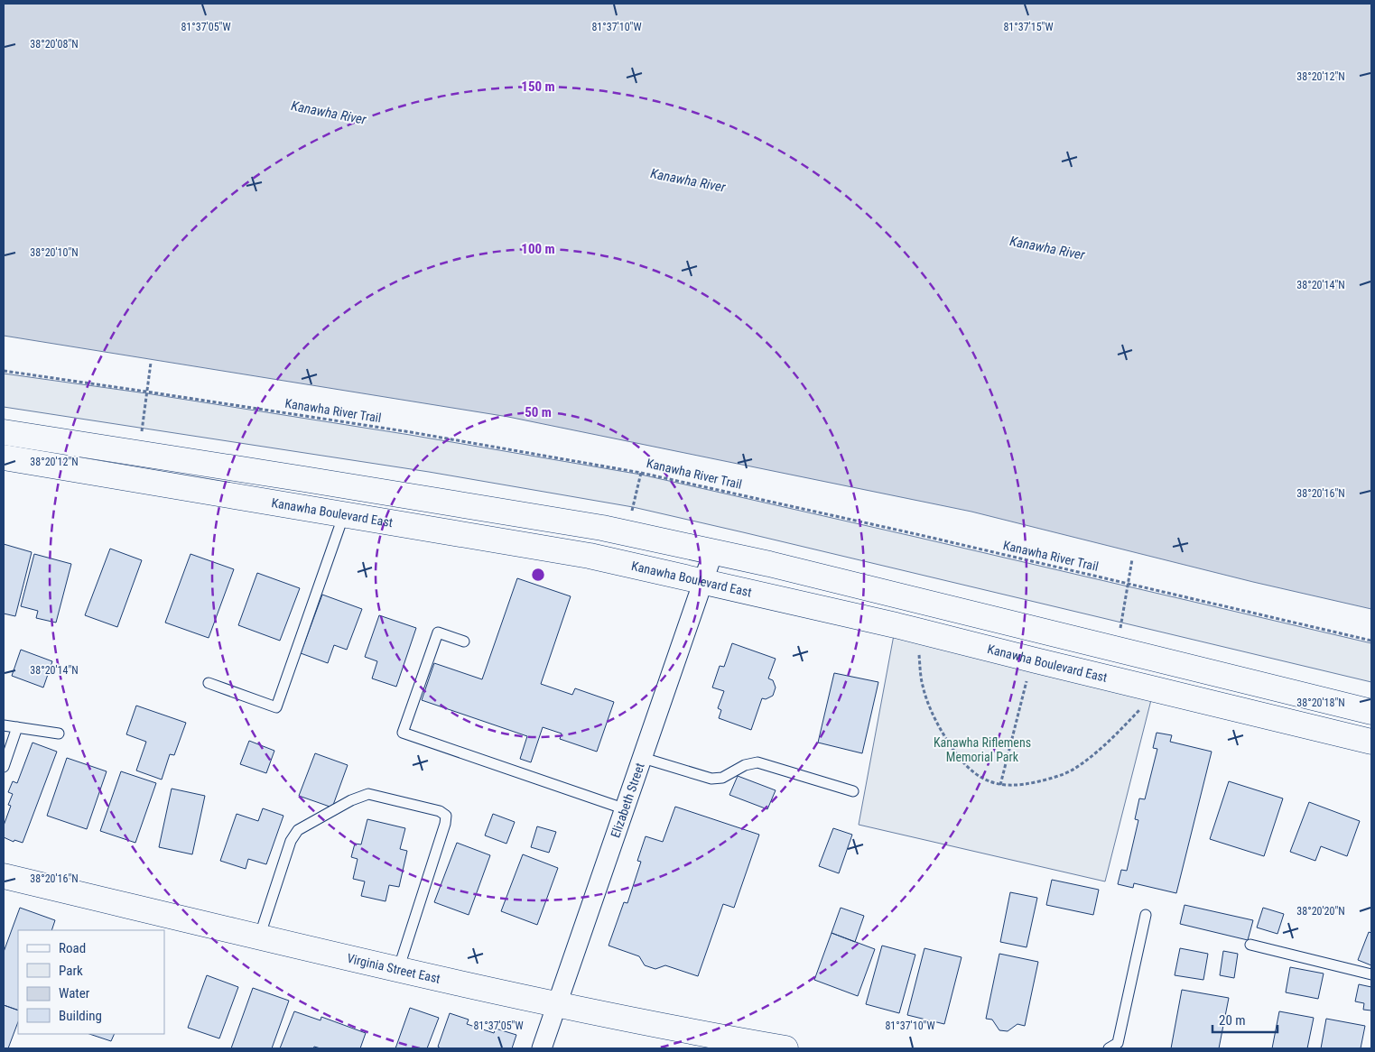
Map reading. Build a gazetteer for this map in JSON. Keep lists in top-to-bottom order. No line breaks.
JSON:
{"streets":{"main road":["Kanawha Boulevard East","Virginia Street East"],"street":["Elizabeth Street"],"path":["Kanawha River Trail"]},"crossings":[["Kanawha Boulevard East","Elizabeth Street"],["Elizabeth Street","Virginia Street East"]],"water":["Kanawha River"],"parks":["Kanawha Riflemens Memorial Park"],"legend":["Road","Park","Water","Building"],"scale_bar":"20 m","coordinates":["81°37'05\"W","81°37'10\"W","81°37'15\"W","38°20'08\"N","38°20'12\"N","38°20'10\"N","38°20'14\"N","38°20'16\"N","38°20'18\"N","38°20'20\"N"],"rings":["150 m","100 m","50 m"]}
